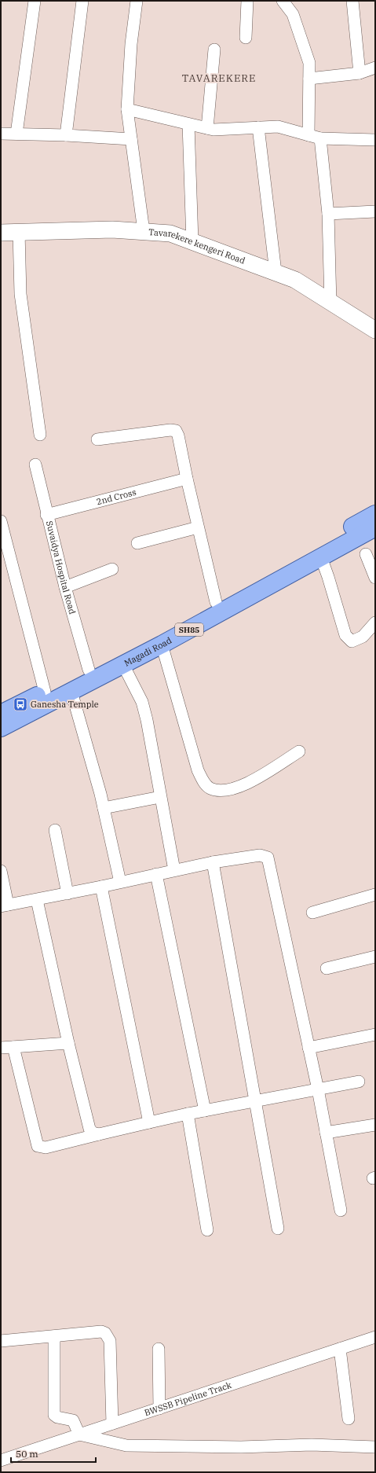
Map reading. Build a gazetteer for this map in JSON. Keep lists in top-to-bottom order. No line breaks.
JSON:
{"streets":{"main road":["Tavarekere kengeri Road","SH85","Magadi Road"],"street":["2nd Cross","Suvaidya Hospital Road","BWSSB Pipeline Track"]},"crossings":[["2nd Cross","Suvaidya Hospital Road"],["Suvaidya Hospital Road","Magadi Road"]],"districts":["TAVAREKERE"],"places":{"bus stop":["Ganesha Temple"]},"scale_bar":"50 m"}
